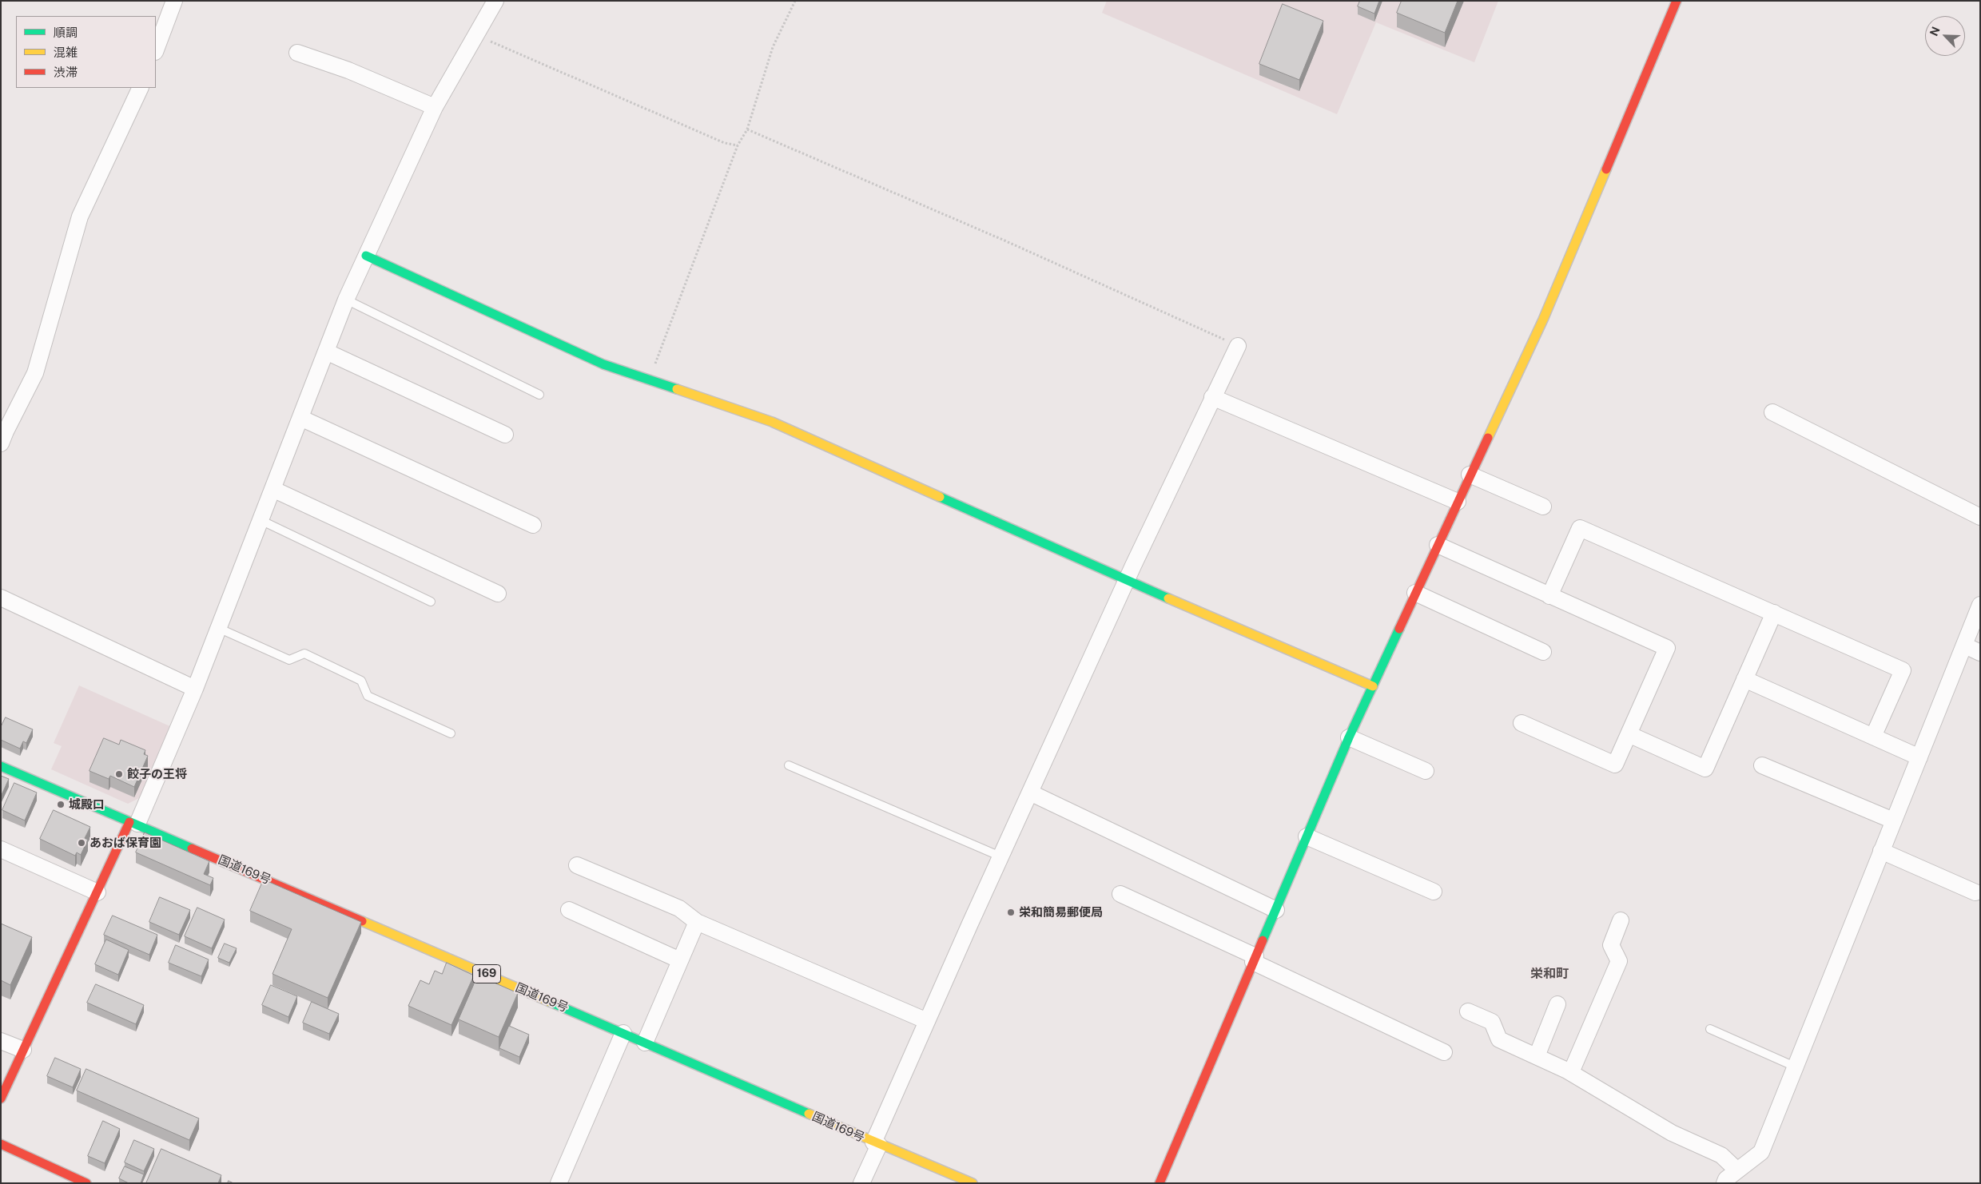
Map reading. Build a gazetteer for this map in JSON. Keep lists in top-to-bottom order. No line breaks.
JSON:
{"streets":{"main road":["国道169号","169"]},"districts":["栄和町"],"places":["餃子の王将","城殿口","あおば保育園","栄和簡易郵便局"],"legend":["順調","混雑","渋滞"],"north":"top left"}
